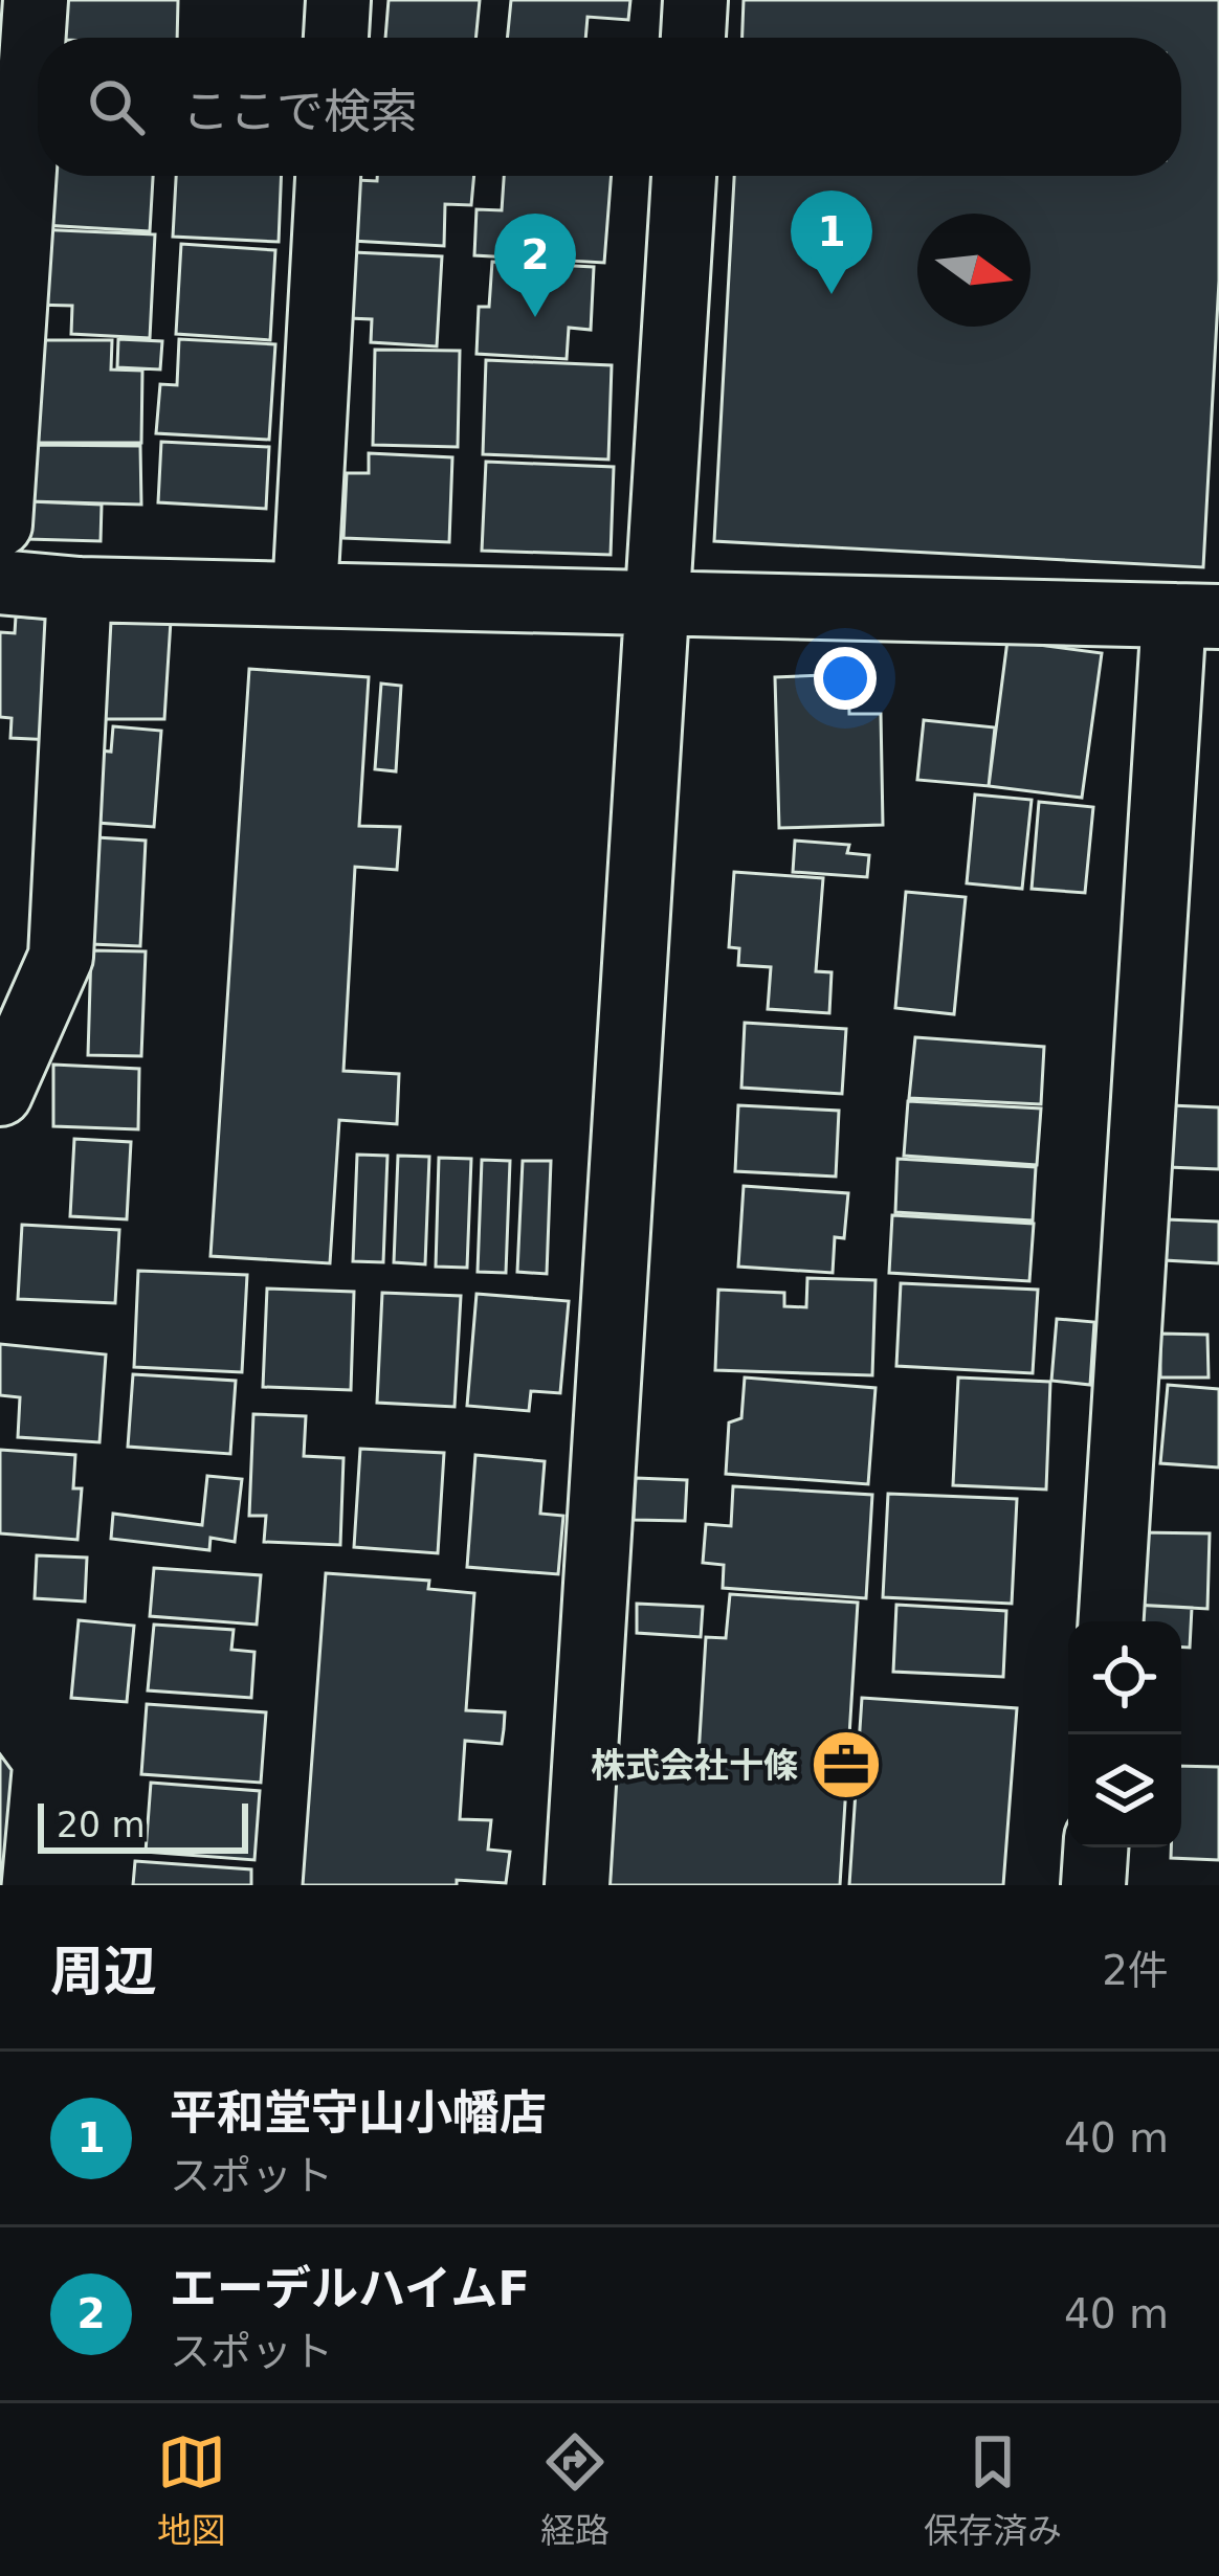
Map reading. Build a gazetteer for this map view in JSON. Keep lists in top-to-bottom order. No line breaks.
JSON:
{"places":{"office":["株式会社十條"]},"scale_bar":"20 m","north":"right","page":{"search":"ここで検索","pins":["1","2"],"scale":"20 m","heading":["周辺","2件"],"list":[{"mark":"1","name":"平和堂守山小幡店","note":"スポット","value":"40 m"},{"mark":"2","name":"エーデルハイムF","note":"スポット","value":"40 m"}],"nav":["地図","経路","保存済み"]}}
